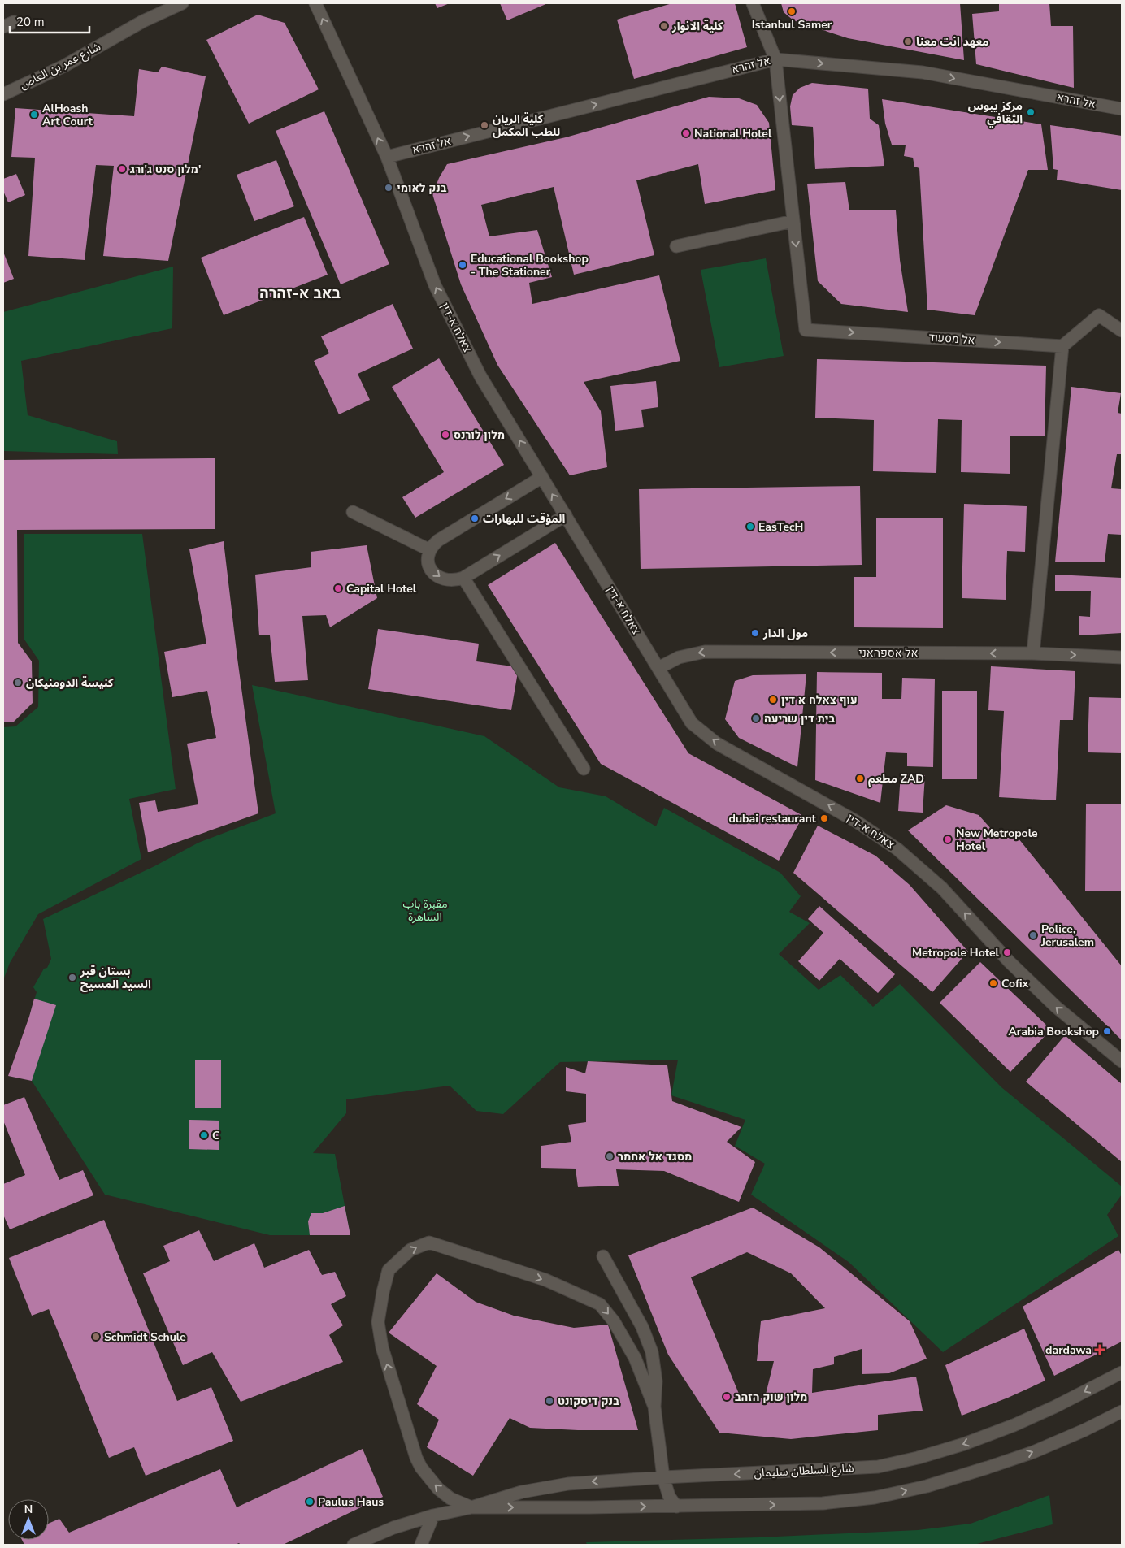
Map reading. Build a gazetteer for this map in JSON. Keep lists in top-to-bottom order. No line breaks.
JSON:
{"streets":{"street":["אל זהרא","شارع عمر بن العاص","צאלח א-דין","אל מסעוד","אל אספהאני","شارع السلطان سليمان"]},"crossings":[["אל זהרא","צאלח א-דין"],["אל זהרא","אל מסעוד"],["צאלח א-דין","אל אספהאני"]],"one_way":["אל זהרא","צאלח א-דין"],"districts":["באב א-זהרה"],"parks":["مقبرة باب الساهرة"],"places":{"other":["Istanbul Samer","كلية الانوار","معهد انت معنا","مركز يبوس الثقافي","AlHoash Art Court","كلية الريان للطب المكمل","National Hotel","מלון סנט ג'ורג'","בנק לאומי","Educational Bookshop - The Stationer","מלון לורנס","المؤقت للبهارات","EasTecH","Capital Hotel","مول الدار","كنيسة الدومنيكان","עוף צאלח א דין","בית דין שריעה","مطعم ZAD","dubai restaurant","New Metropole Hotel","Police, Jerusalem","Metropole Hotel","بستان قبر السيد المسيح","Cofix","Arabia Bookshop","C","מסגד אל אחמר","Schmidt Schule","מלון שוק הזהב","בנק דיסקונט","Paulus Haus"],"health":["dardawa"]},"scale_bar":"20 m","north":"top"}
